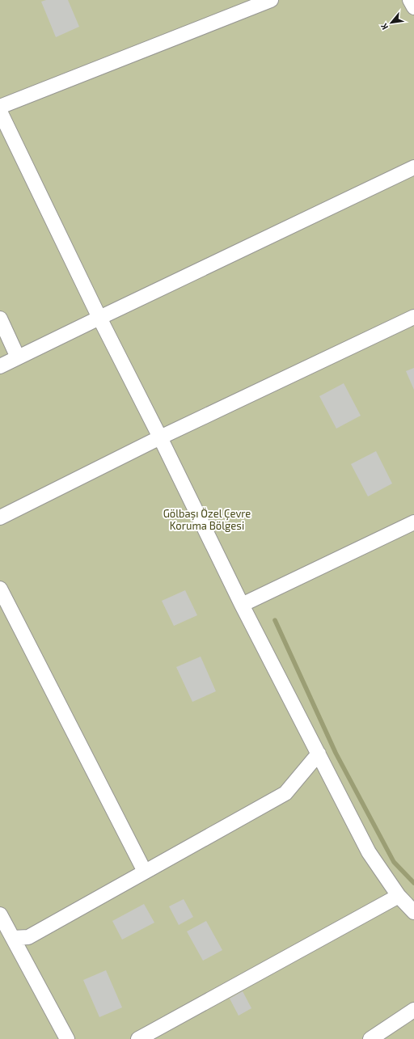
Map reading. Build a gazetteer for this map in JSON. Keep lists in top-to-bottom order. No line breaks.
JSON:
{"parks":["Gölbaşı Özel Çevre Koruma Bölgesi"],"north":"bottom left"}
